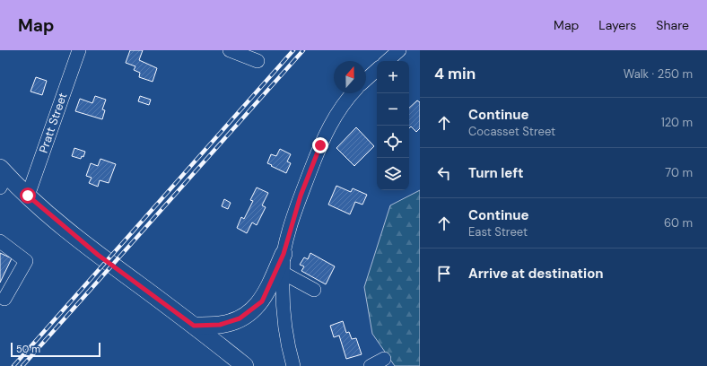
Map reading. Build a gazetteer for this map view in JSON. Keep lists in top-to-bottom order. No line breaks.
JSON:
{"streets":{"street":["Pratt Street"]},"scale_bar":"50 m","north":"top","page":{"header":"Map","nav":["Map","Layers","Share"],"heading":["4 min","Walk · 250 m"],"map_buttons":["+","−"],"list":[["Continue","Cocasset Street","120 m"],["Turn left","70 m"],["Continue","East Street","60 m"],"Arrive at destination"],"scale":"50 m"}}
